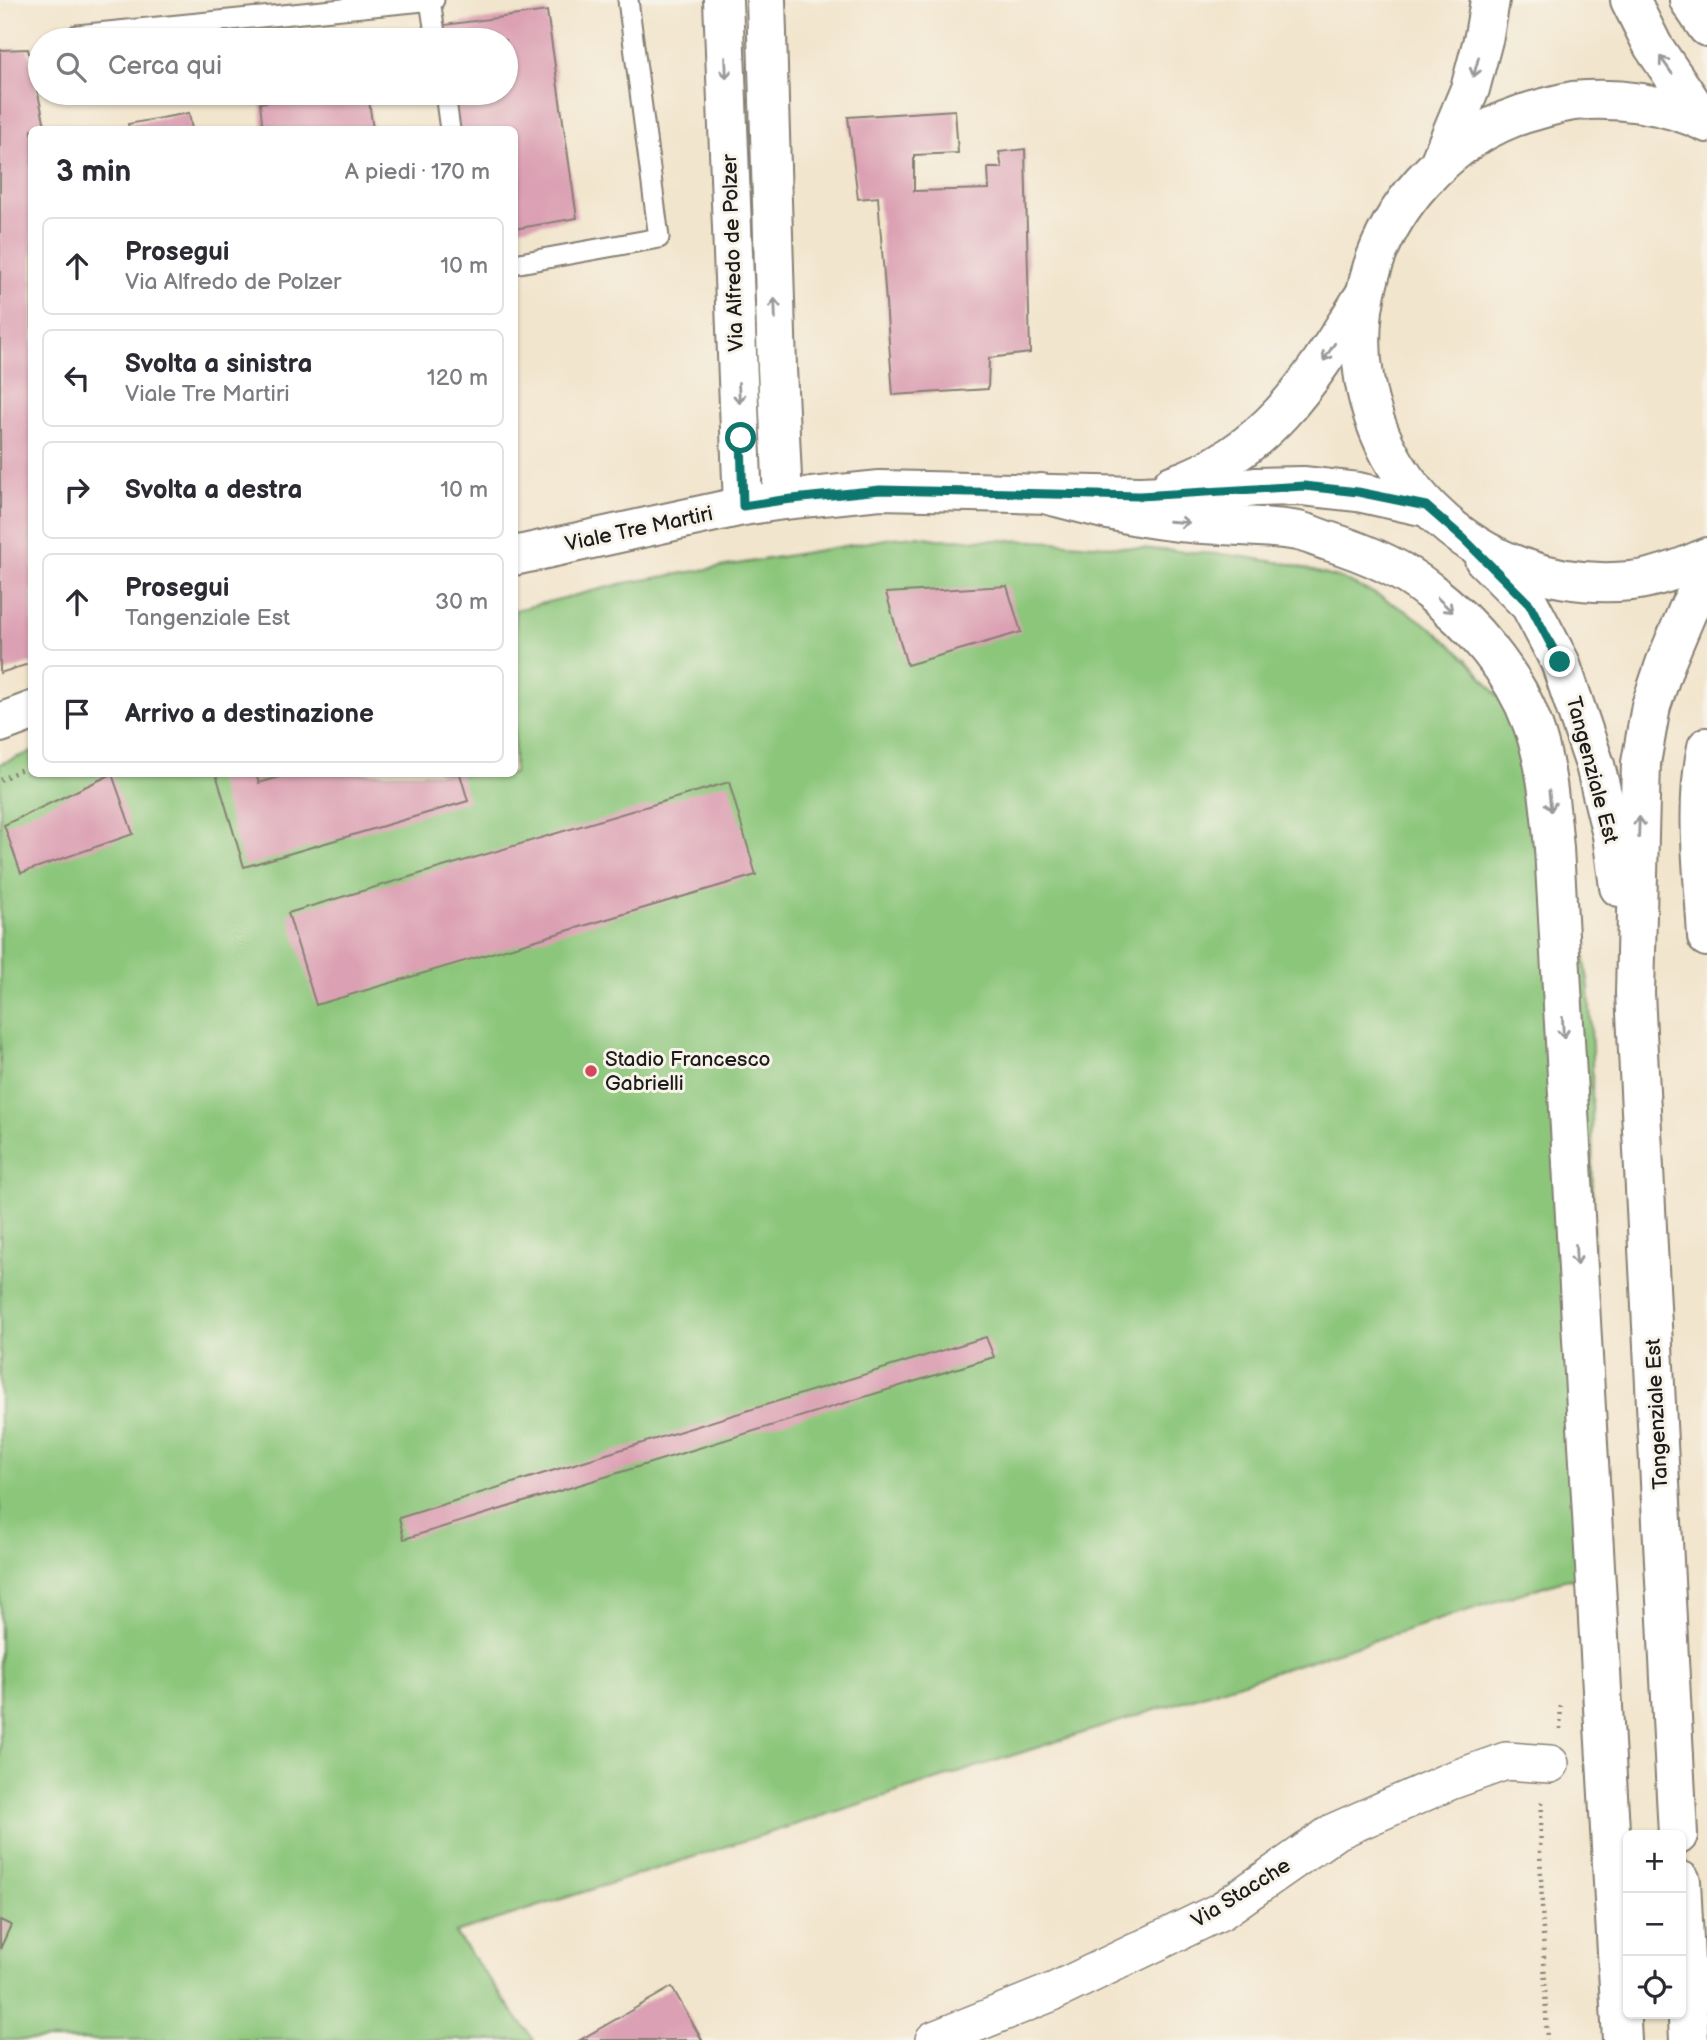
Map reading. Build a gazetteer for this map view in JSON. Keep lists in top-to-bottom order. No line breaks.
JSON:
{"streets":{"main road":["Via Alfredo de Polzer","Viale Tre Martiri","Tangenziale Est"],"street":["Via Stacche"]},"crossings":[["Via Alfredo de Polzer","Viale Tre Martiri"]],"places":["Stadio Francesco Gabrielli"],"page":{"search":"Cerca qui","heading":["3 min","A piedi · 170 m"],"list":[["Prosegui","Via Alfredo de Polzer","10 m"],["Svolta a sinistra","Viale Tre Martiri","120 m"],["Svolta a destra","10 m"],["Prosegui","Tangenziale Est","30 m"],"Arrivo a destinazione"],"map_buttons":["+","−"]}}
